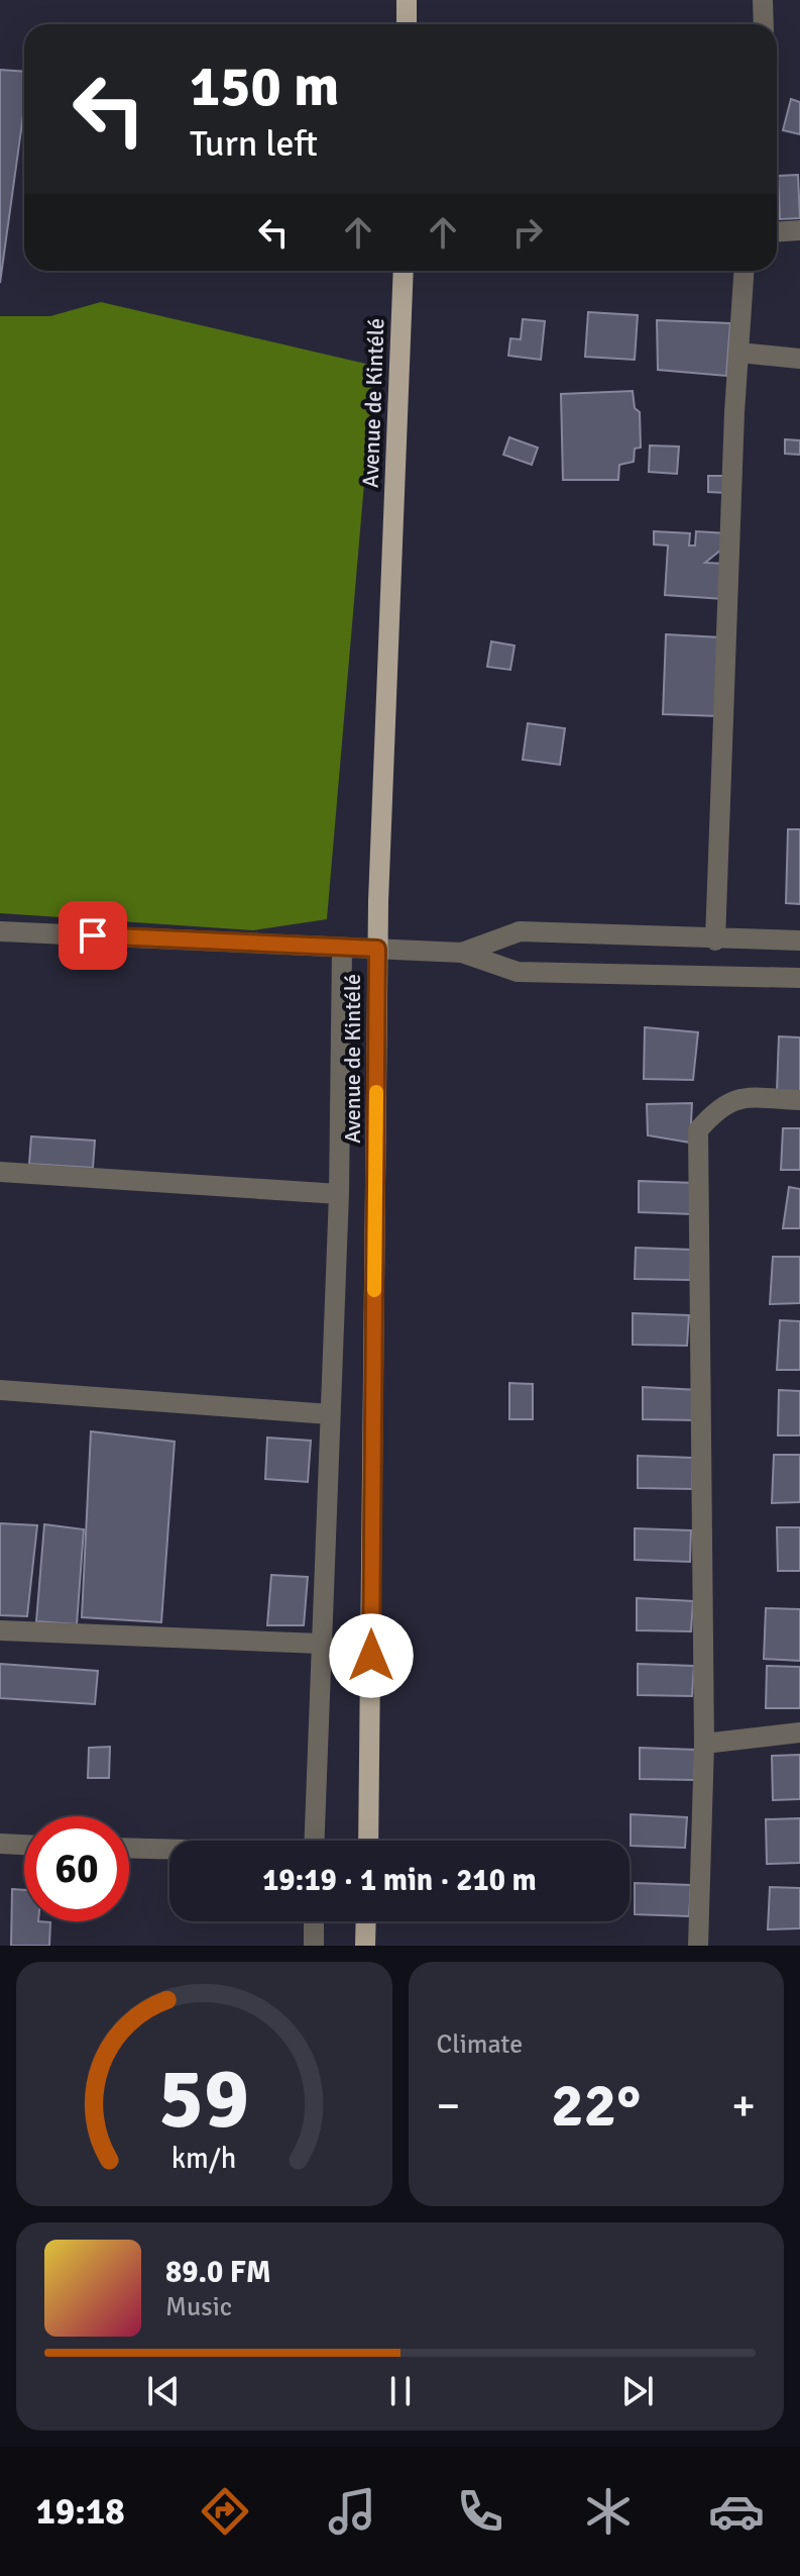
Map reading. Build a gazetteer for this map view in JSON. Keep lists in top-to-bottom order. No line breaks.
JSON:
{"streets":{"main road":["Avenue de Kintélé"]},"page":{"turn":["150 m","Turn left"],"limit":"60","trip":"19:19 · 1 min · 210 m","tile":"Climate","heat":["−","22°","+"],"song":["89.0 FM","Music"],"tabs":"19:18","gauge":["59","km/h"]}}
